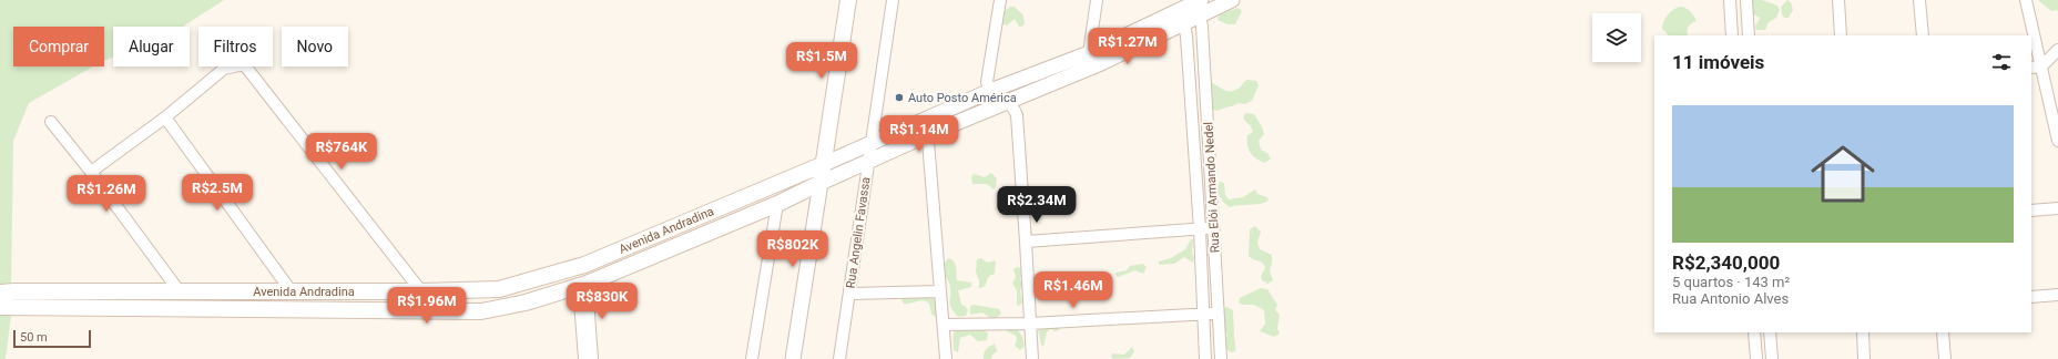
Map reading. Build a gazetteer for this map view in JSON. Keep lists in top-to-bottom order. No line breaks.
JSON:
{"streets":{"main road":["Avenida Andradina"],"street":["Rua Elói Armando Nedel","Rua Angelin Favassa"]},"places":["Auto Posto América"],"scale_bar":"50 m","page":{"chip":["Comprar","Alugar","Filtros","Novo"],"price":["R$1.27M","R$1.5M","R$1.14M","R$764K","R$2.5M","R$1.26M","R$2.34M","R$802K","R$1.46M","R$830K","R$1.96M"],"heading":"11 imóveis","list":[{"name":"R$2,340,000","note":"5 quartos · 143 m² · Rua Antonio Alves"}],"scale":"50 m"}}
